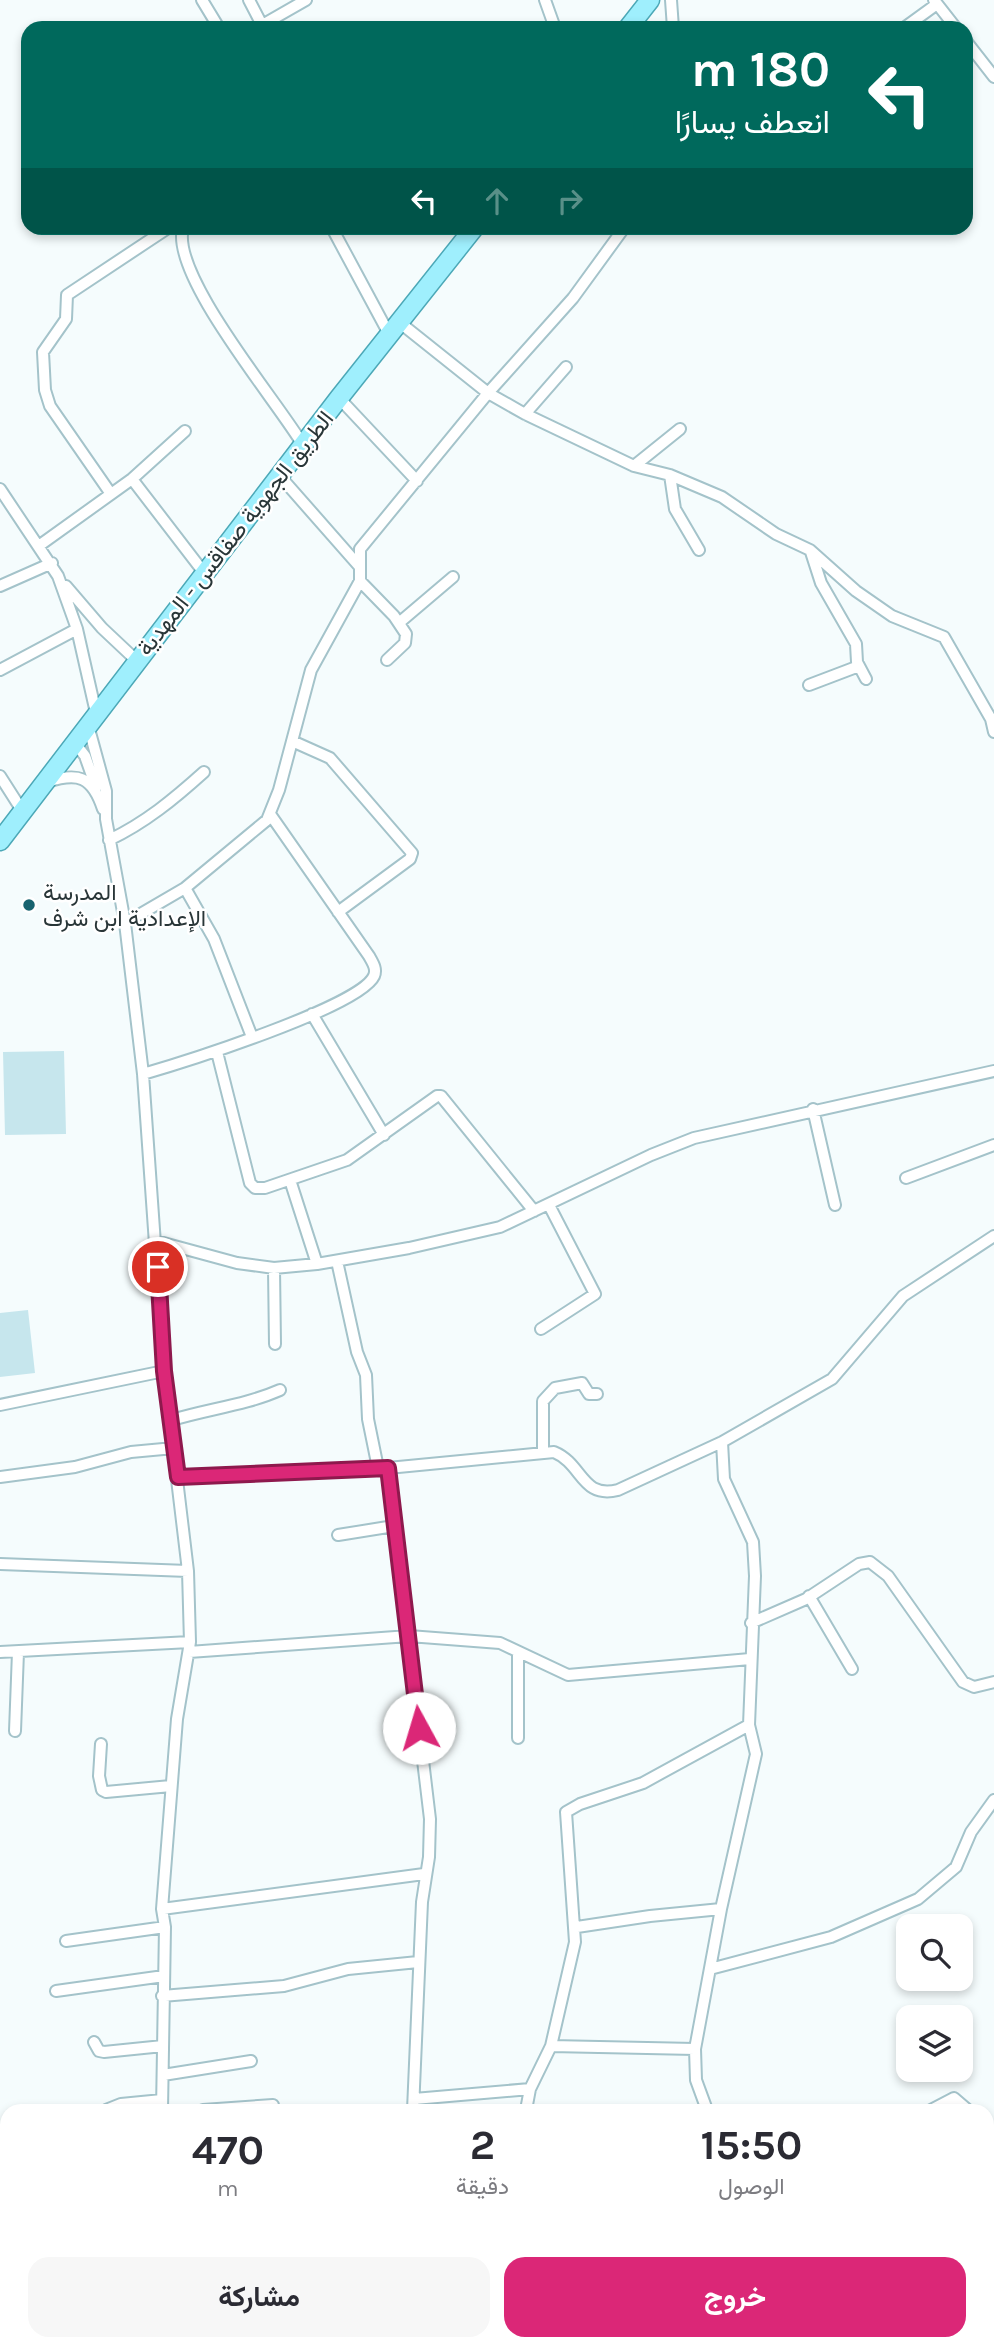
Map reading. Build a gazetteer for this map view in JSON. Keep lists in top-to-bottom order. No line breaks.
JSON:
{"streets":{"main road":["الطريق الجهوية صفاقس - المهدية"]},"places":["المدرسة الإعدادية ابن شرف"],"page":{"turn":["180 m","انعطف يسارًا"],"eta":["15:50","الوصول","2","دقيقة","470","m"],"buttons":["خروج","مشاركة"]}}
